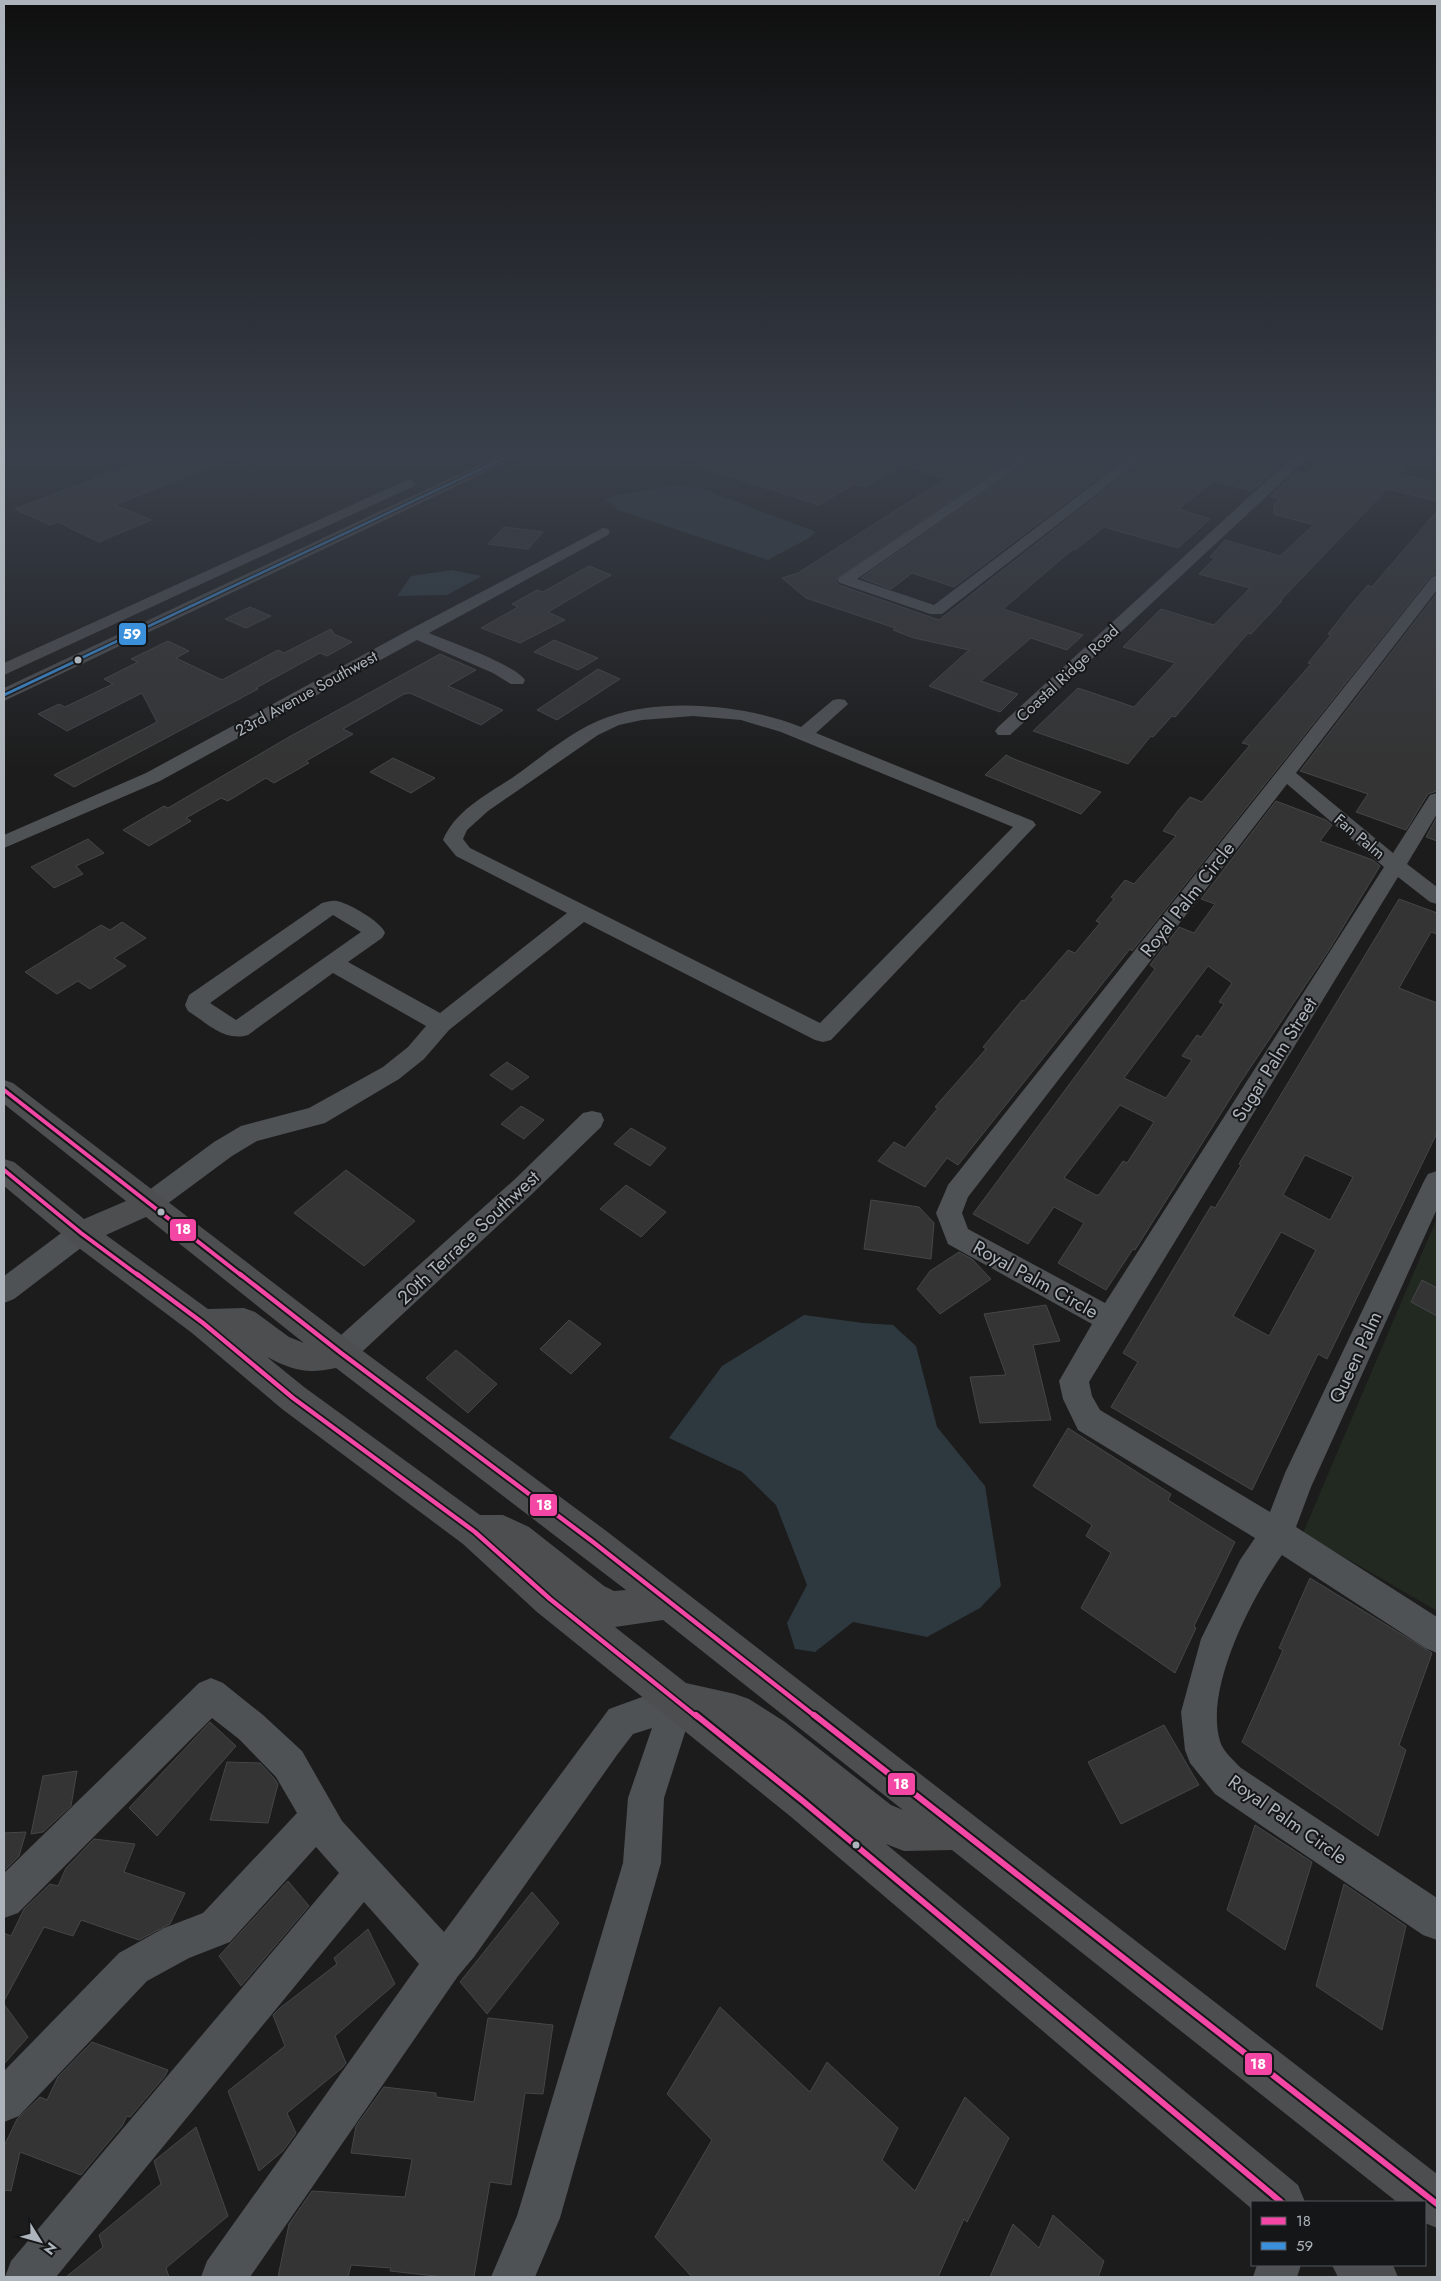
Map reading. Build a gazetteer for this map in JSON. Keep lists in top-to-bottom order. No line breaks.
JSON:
{"streets":{"street":["Coastal Ridge Road","23rd Avenue Southwest","Fan Palm","Royal Palm Circle","Sugar Palm Street","20th Terrace Southwest","Queen Palm"]},"crossings":[["Fan Palm","Royal Palm Circle"],["Fan Palm","Sugar Palm Street"],["Royal Palm Circle","Sugar Palm Street"],["Royal Palm Circle","Queen Palm"]],"lines":["transit line 59","transit line 18"],"legend":["18","59"],"north":"bottom right"}
